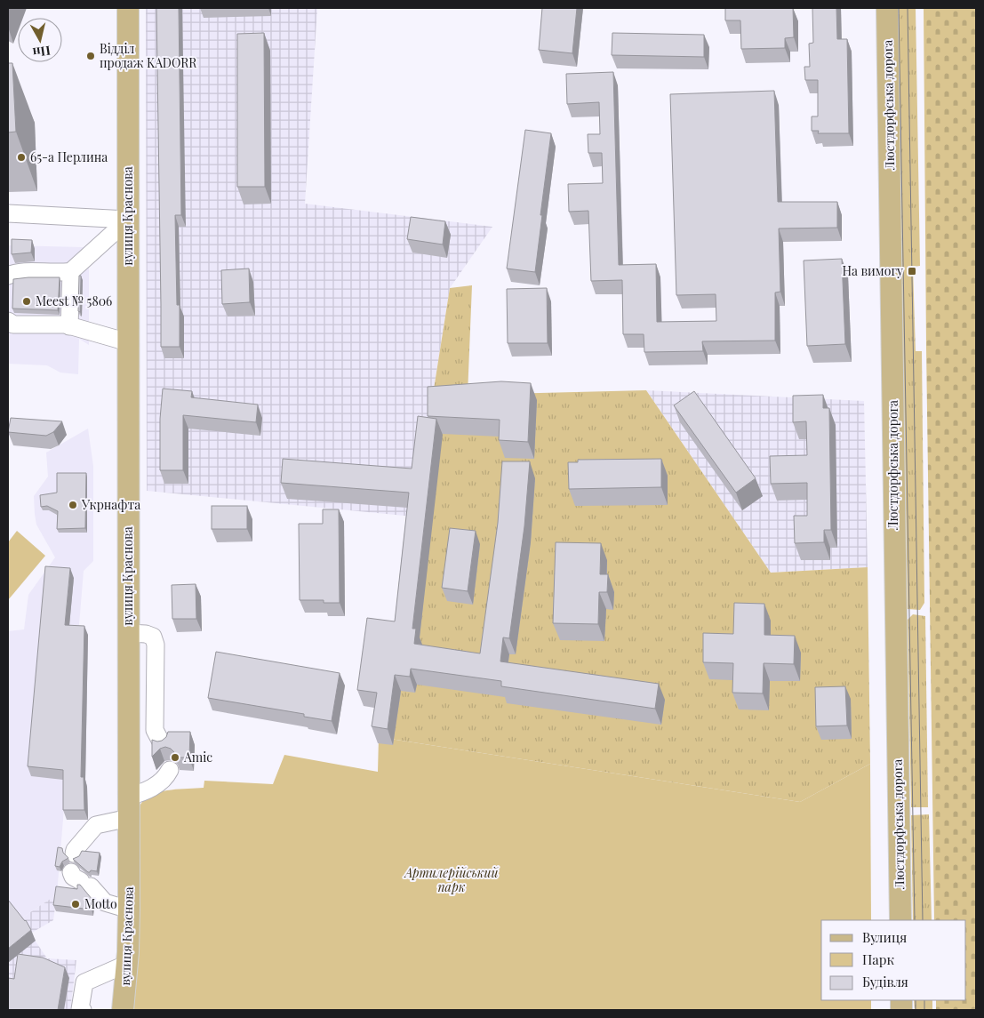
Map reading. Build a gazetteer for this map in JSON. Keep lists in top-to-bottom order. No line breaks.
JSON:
{"streets":{"main road":["Люстдорфська дорога","вулиця Краснова"]},"parks":["Артилерійський парк"],"places":{"other":["Відділ продаж KADORR","65-а Перлина","Meest № 5806","Укрнафта","Amic","Motto"],"transit":["На вимогу"]},"legend":["Вулиця","Парк","Будівля"],"north":"bottom"}
